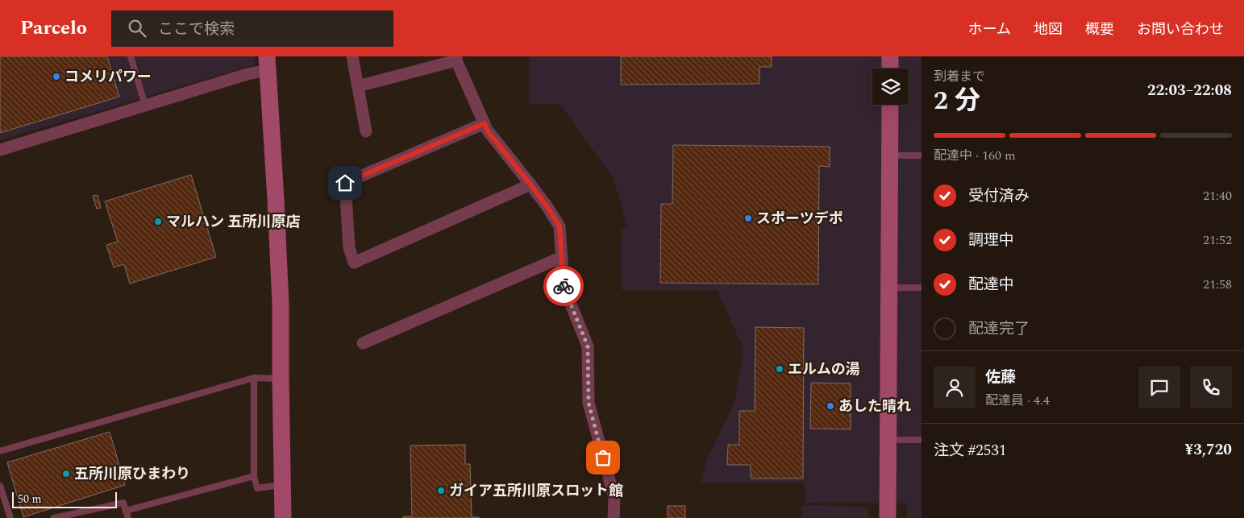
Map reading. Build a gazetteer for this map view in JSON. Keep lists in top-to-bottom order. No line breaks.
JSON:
{"places":["コメリパワー","スポーツデポ","マルハン 五所川原店","エルムの湯","あした晴れ","五所川原ひまわり","ガイア五所川原スロット館"],"scale_bar":"50 m","page":{"header":"Parcelo","search":"ここで検索","nav":["ホーム","地図","概要","お問い合わせ"],"heading":["2 分","到着まで","22:03–22:08"],"panel":["佐藤","配達員 · 4.4","注文 #2531","¥3,720"],"bar":"配達中 · 160 m","list":[["受付済み","21:40"],["調理中","21:52"],["配達中","21:58"],"配達完了"],"scale":"50 m"}}
